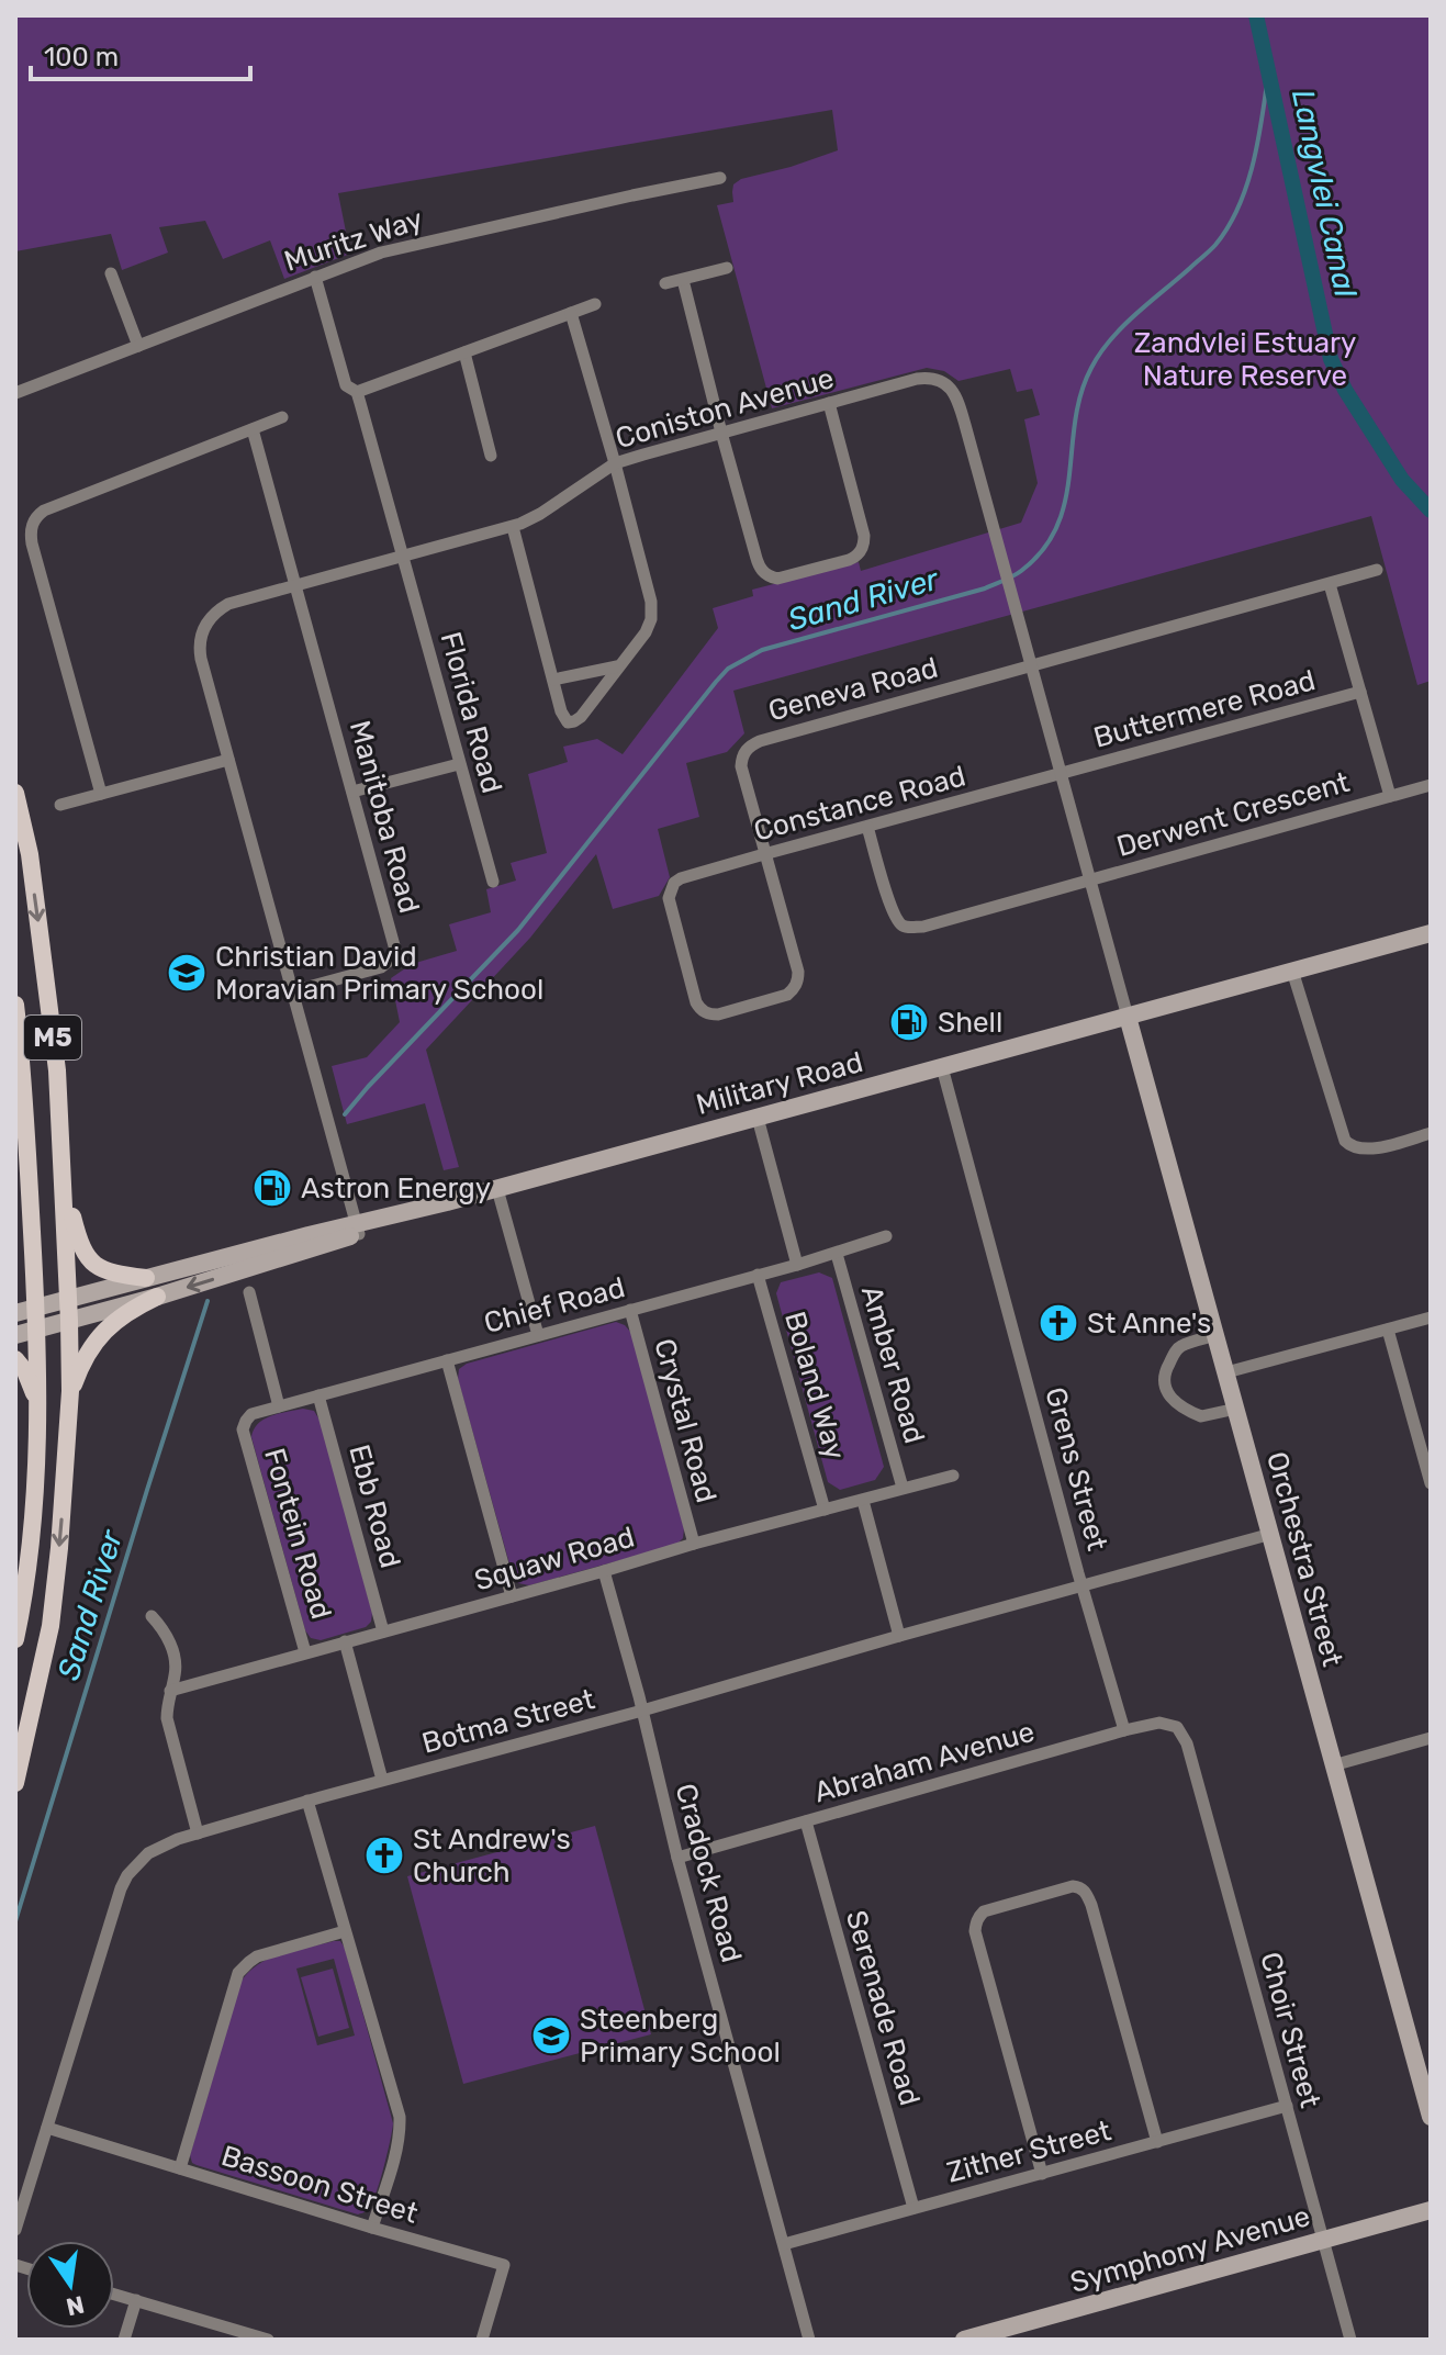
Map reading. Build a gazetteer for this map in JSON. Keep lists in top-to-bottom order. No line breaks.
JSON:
{"streets":{"main road":["M5","Military Road","Orchestra Street","Symphony Avenue"],"street":["Muritz Way","Coniston Avenue","Geneva Road","Buttermere Road","Florida Road","Constance Road","Derwent Crescent","Manitoba Road","Chief Road","Amber Road","Boland Way","Crystal Road","Grens Street","Ebb Road","Fontein Road","Squaw Road","Botma Street","Abraham Avenue","Cradock Road","Serenade Road","Choir Street","Zither Street","Bassoon Street"]},"crossings":[["Muritz Way","Florida Road"],["Coniston Avenue","Geneva Road"],["Coniston Avenue","Buttermere Road"],["Coniston Avenue","Florida Road"],["Coniston Avenue","Constance Road"],["Coniston Avenue","Derwent Crescent"],["Coniston Avenue","Manitoba Road"],["Coniston Avenue","Military Road"],["Coniston Avenue","Orchestra Street"],["Geneva Road","Constance Road"],["Buttermere Road","Constance Road"],["Buttermere Road","Derwent Crescent"],["Constance Road","Derwent Crescent"],["M5","Military Road"],["Military Road","Grens Street"],["Military Road","Orchestra Street"],["Chief Road","Amber Road"],["Chief Road","Boland Way"],["Chief Road","Crystal Road"],["Chief Road","Ebb Road"],["Chief Road","Fontein Road"],["Amber Road","Squaw Road"],["Boland Way","Squaw Road"],["Crystal Road","Squaw Road"],["Grens Street","Botma Street"],["Grens Street","Abraham Avenue"],["Ebb Road","Squaw Road"],["Fontein Road","Squaw Road"],["Squaw Road","Cradock Road"],["Orchestra Street","Botma Street"],["Botma Street","Cradock Road"],["Botma Street","Bassoon Street"],["Abraham Avenue","Cradock Road"],["Abraham Avenue","Serenade Road"],["Abraham Avenue","Choir Street"],["Cradock Road","Zither Street"],["Serenade Road","Zither Street"],["Choir Street","Zither Street"],["Choir Street","Symphony Avenue"]],"water":["Langvlei Canal","Sand River"],"parks":["Zandvlei Estuary Nature Reserve"],"places":{"school or university":["Christian David Moravian Primary School","Steenberg Primary School"],"fuel station":["Shell","Astron Energy"],"church":["St Anne's","St Andrew's Church"]},"scale_bar":"100 m","north":"bottom"}
